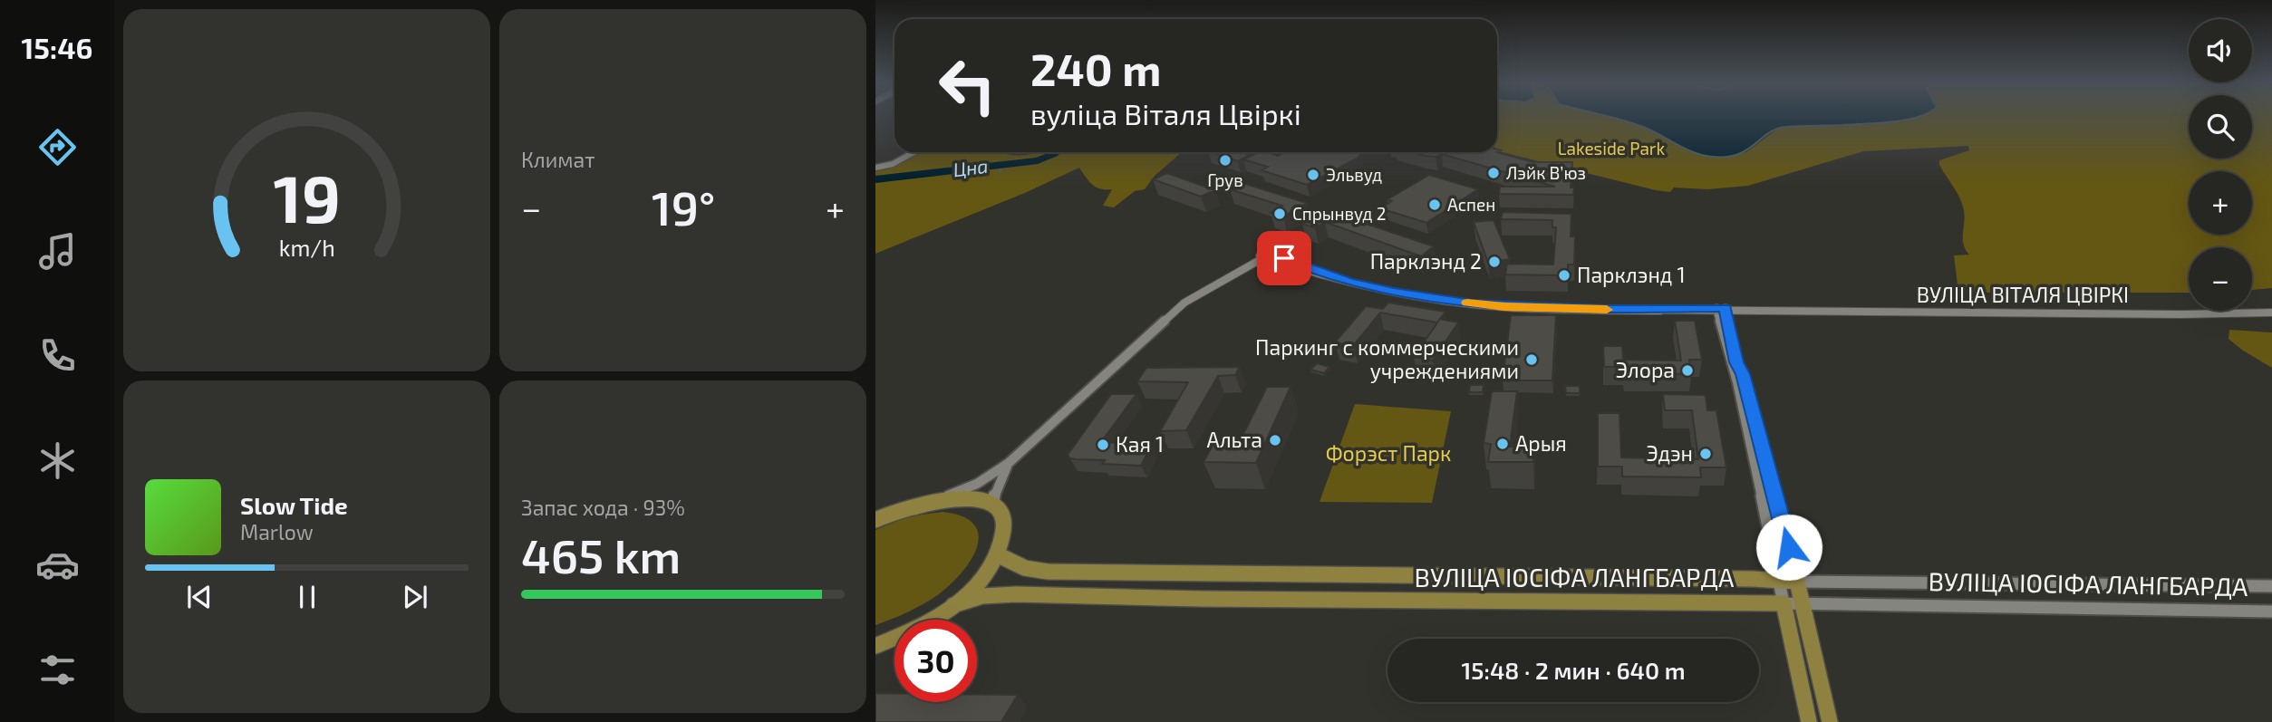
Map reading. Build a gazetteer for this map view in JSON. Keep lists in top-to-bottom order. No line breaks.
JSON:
{"streets":{"main road":["ВУЛІЦА ІОСІФА ЛАНГБАРДА"],"street":["ВУЛІЦА ВІТАЛЯ ЦВІРКІ"]},"water":["Цна"],"parks":["Lakeside Park","Форэст Парк"],"places":["Грув","Лэйк В’юз","Эльвуд","Аспен","Спрынвуд 2","Парклэнд 2","Парклэнд 1","Паркинг с коммерческими учреждениями","Элора","Альта","Арыя","Кая 1","Эдэн"],"page":{"tabs":"15:46","tile":["Климат",["Запас хода · 93%","465 km"]],"map_buttons":["+","−"],"turn":["240 m","вуліца Віталя Цвіркі"],"heat":["−","19°","+"],"song":["Slow Tide","Marlow"],"limit":"30","trip":"15:48 · 2 мин · 640 m","gauge":["19","km/h"]}}
